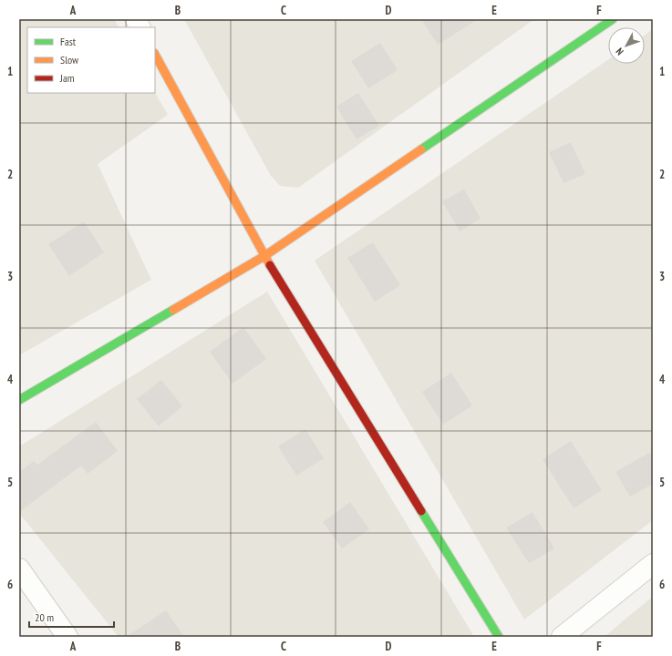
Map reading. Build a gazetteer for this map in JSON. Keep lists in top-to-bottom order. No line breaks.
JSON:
{"legend":["Fast","Slow","Jam"],"scale_bar":"20 m","north":"bottom left","grid":{"columns":["A","B","C","D","E","F"],"rows":["1","2","3","4","5","6"]}}
